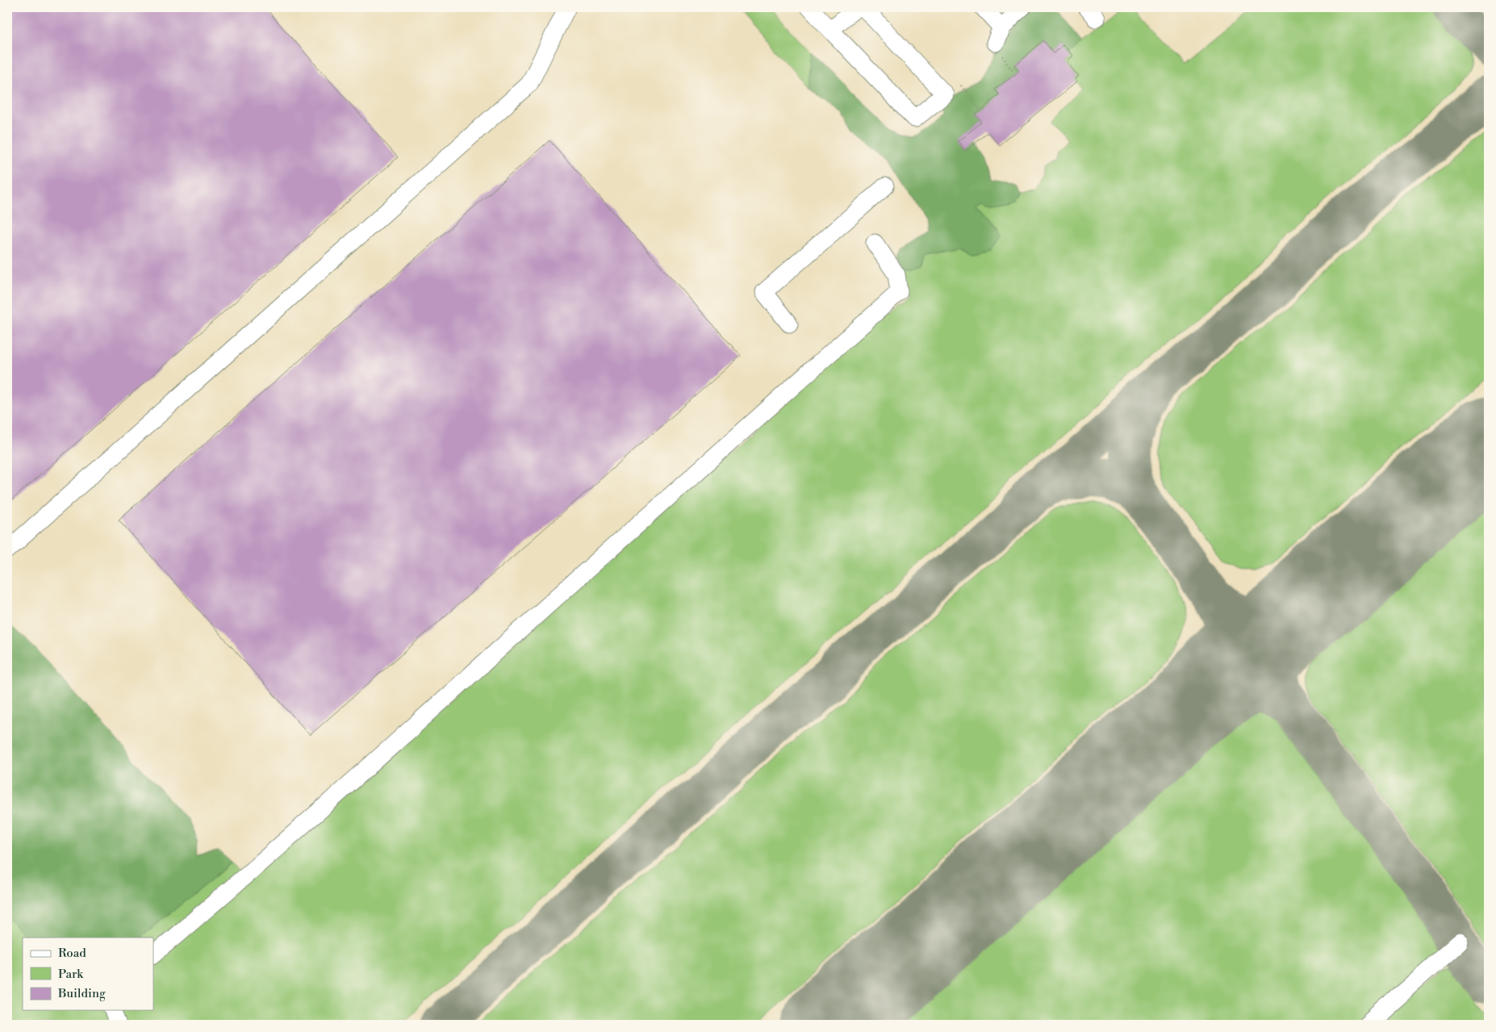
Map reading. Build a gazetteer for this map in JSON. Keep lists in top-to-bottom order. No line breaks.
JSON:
{"legend":["Road","Park","Building"]}
